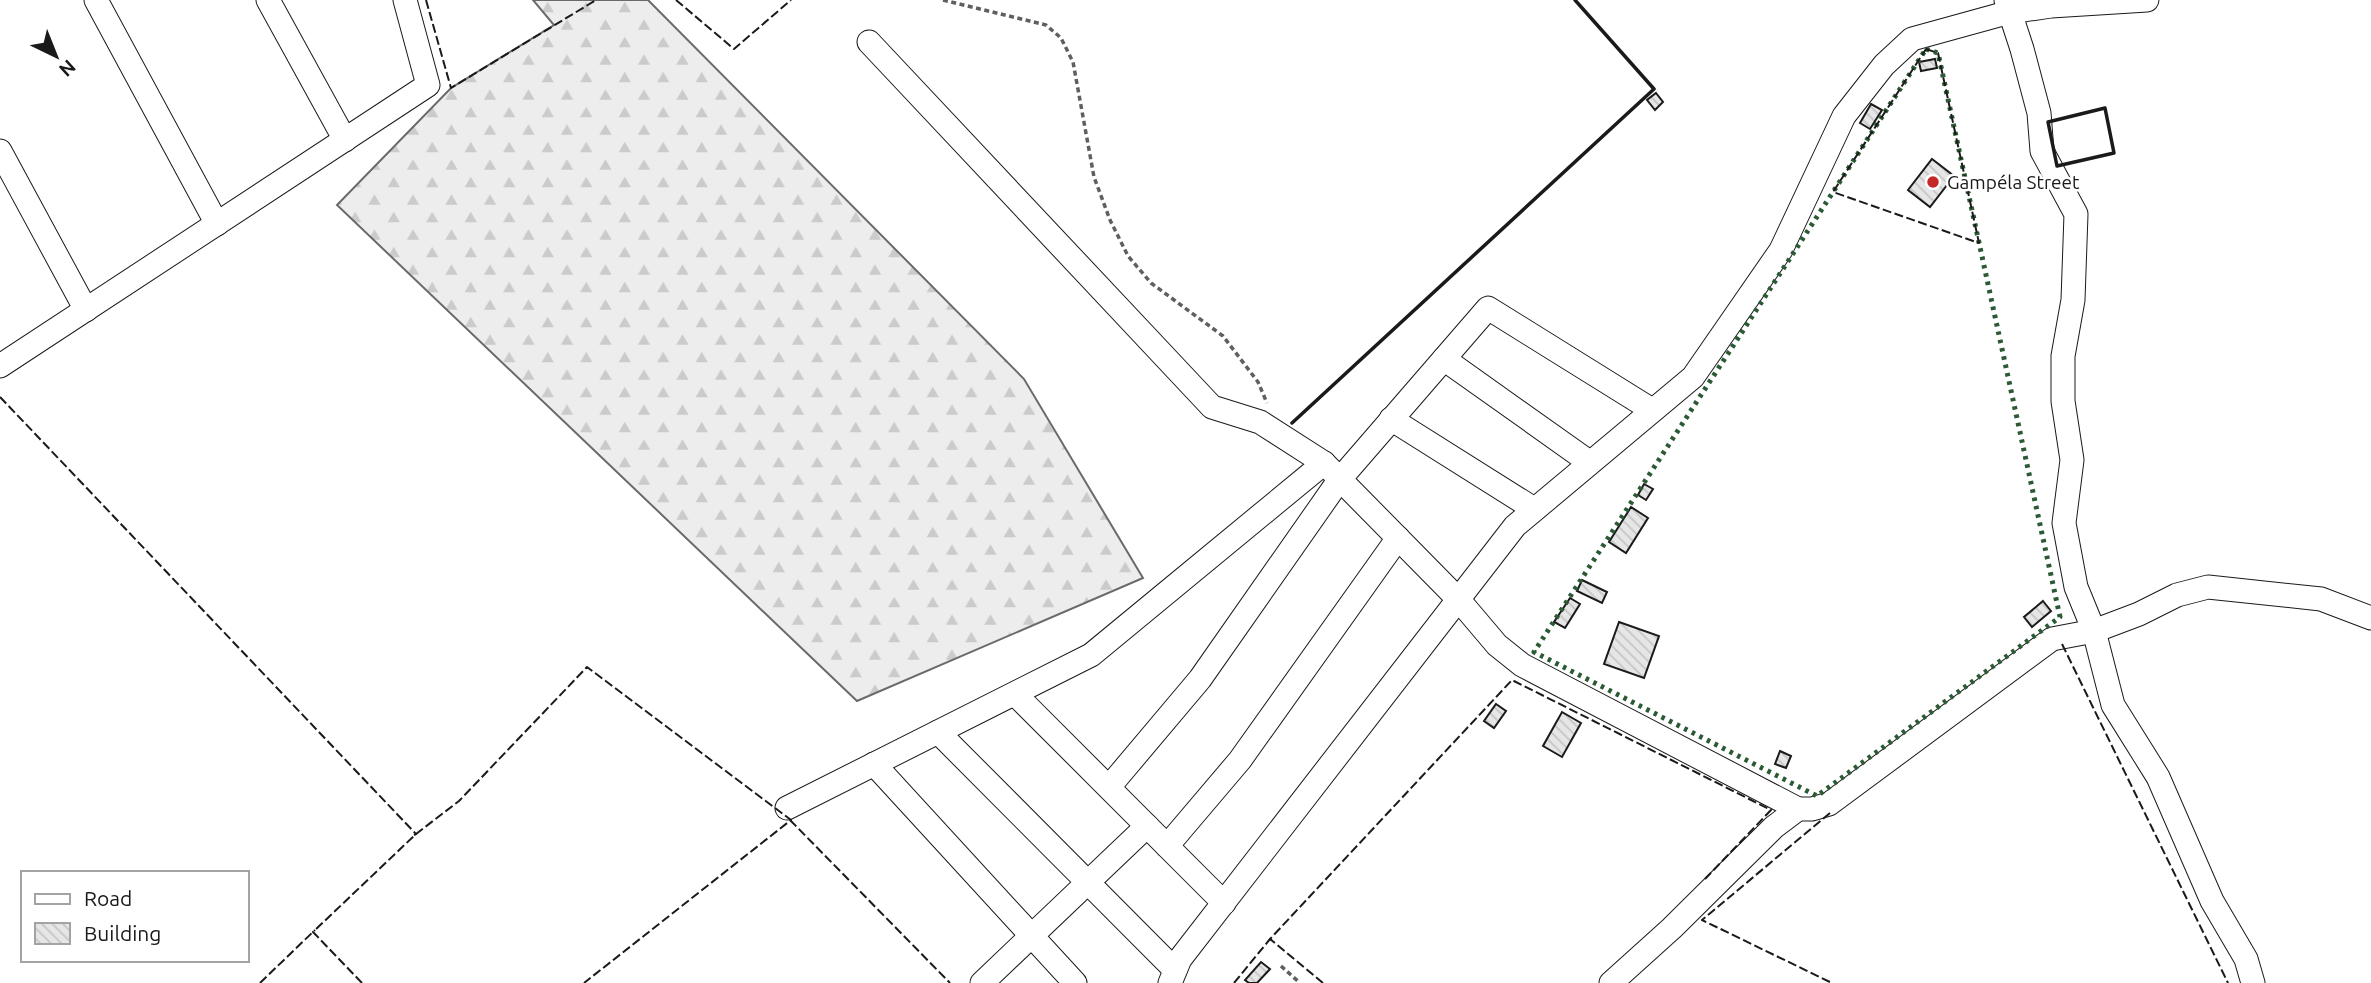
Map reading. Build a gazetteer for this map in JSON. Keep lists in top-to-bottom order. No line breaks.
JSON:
{"places":["Gampéla Street"],"legend":["Road","Building"],"north":"bottom right"}
